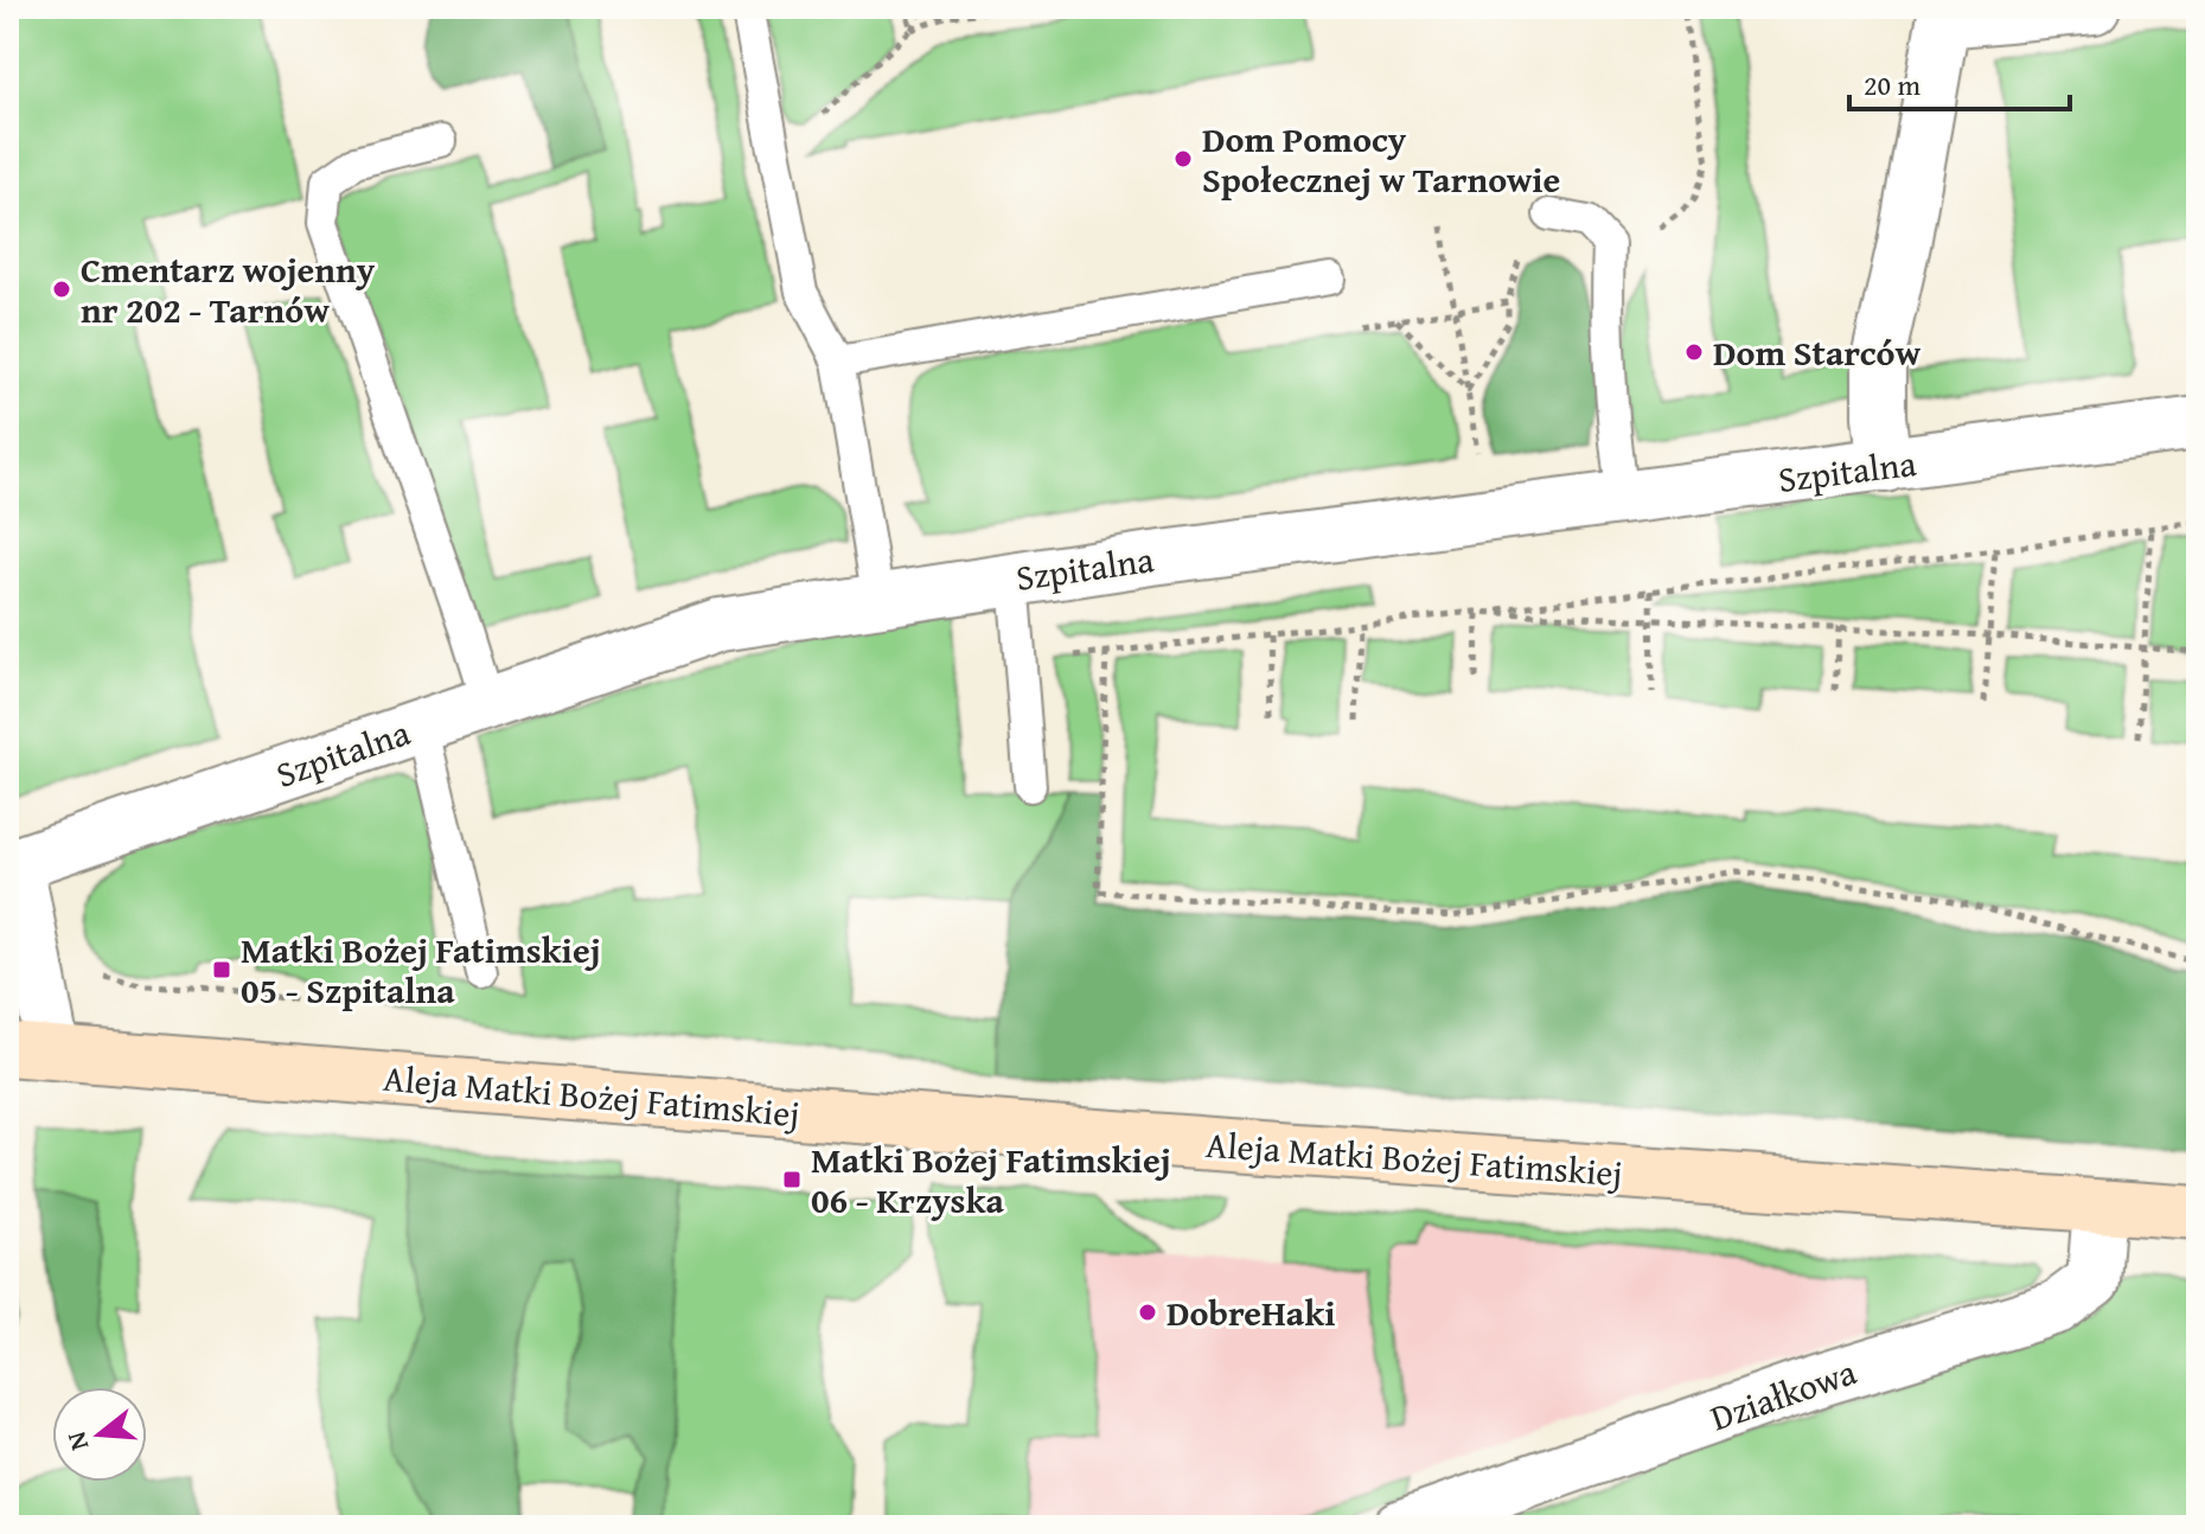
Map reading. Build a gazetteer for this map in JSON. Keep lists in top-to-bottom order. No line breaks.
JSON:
{"streets":{"street":["Szpitalna","Aleja Matki Bożej Fatimskiej","Działkowa"]},"crossings":[["Aleja Matki Bożej Fatimskiej","Działkowa"]],"places":{"other":["Dom Pomocy Społecznej w Tarnowie","Cmentarz wojenny nr 202 - Tarnów","Dom Starców","DobreHaki"],"transit":["Matki Bożej Fatimskiej 05 - Szpitalna","Matki Bożej Fatimskiej 06 - Krzyska"]},"scale_bar":"20 m","north":"left"}
